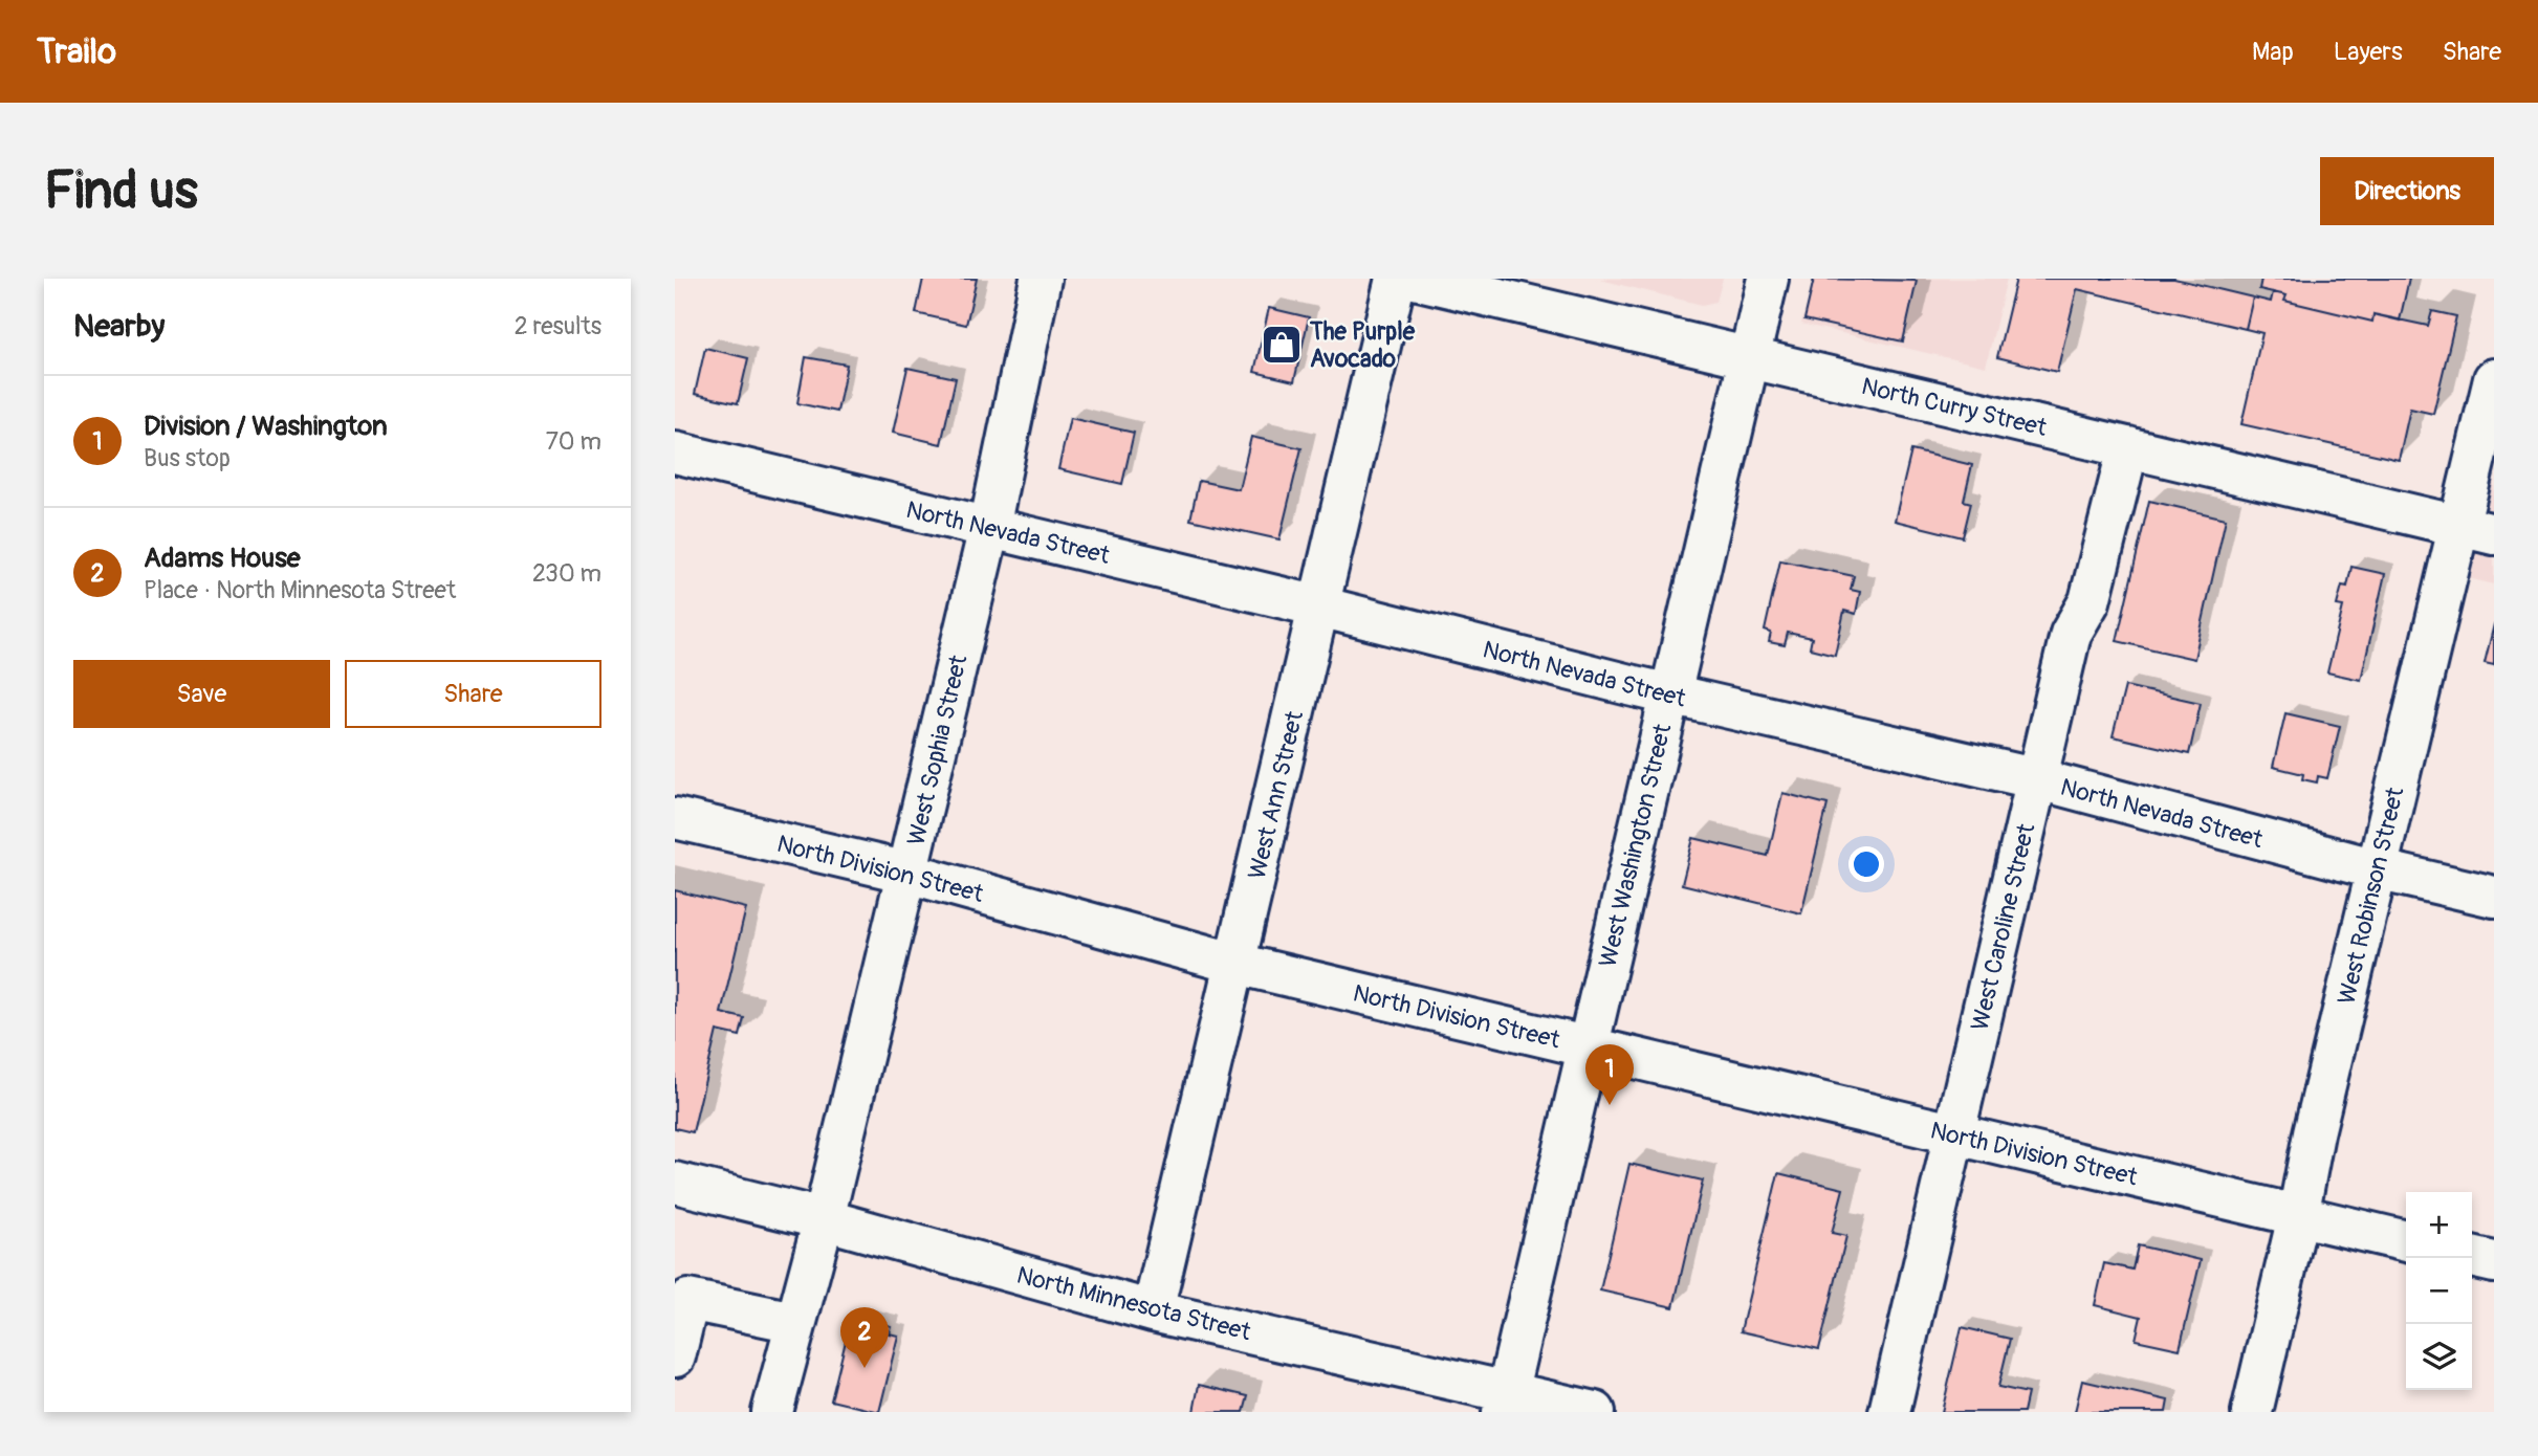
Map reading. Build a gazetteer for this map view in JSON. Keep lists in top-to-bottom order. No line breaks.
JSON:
{"streets":{"street":["North Curry Street","North Nevada Street","West Sophia Street","West Ann Street","West Washington Street","North Division Street","West Robinson Street","West Caroline Street","North Minnesota Street"]},"crossings":[["North Curry Street","West Washington Street"],["North Curry Street","West Robinson Street"],["North Curry Street","West Caroline Street"],["North Nevada Street","West Sophia Street"],["North Nevada Street","West Ann Street"],["North Nevada Street","West Washington Street"],["North Nevada Street","West Robinson Street"],["North Nevada Street","West Caroline Street"],["West Sophia Street","North Division Street"],["West Sophia Street","North Minnesota Street"],["West Ann Street","North Division Street"],["West Ann Street","North Minnesota Street"],["West Washington Street","North Division Street"],["West Washington Street","North Minnesota Street"],["North Division Street","West Robinson Street"],["North Division Street","West Caroline Street"]],"places":{"shop":["The Purple Avocado"]},"page":{"header":"Trailo","nav":["Map","Layers","Share"],"buttons":["Directions",["Save","Share"]],"title":"Find us","heading":["Nearby","2 results"],"list":[{"mark":"1","name":"Division / Washington","note":"Bus stop","value":"70 m"},{"mark":"2","name":"Adams House","note":"Place · North Minnesota Street","value":"230 m"}],"pins":["1","2"],"map_buttons":["+","−"]}}
